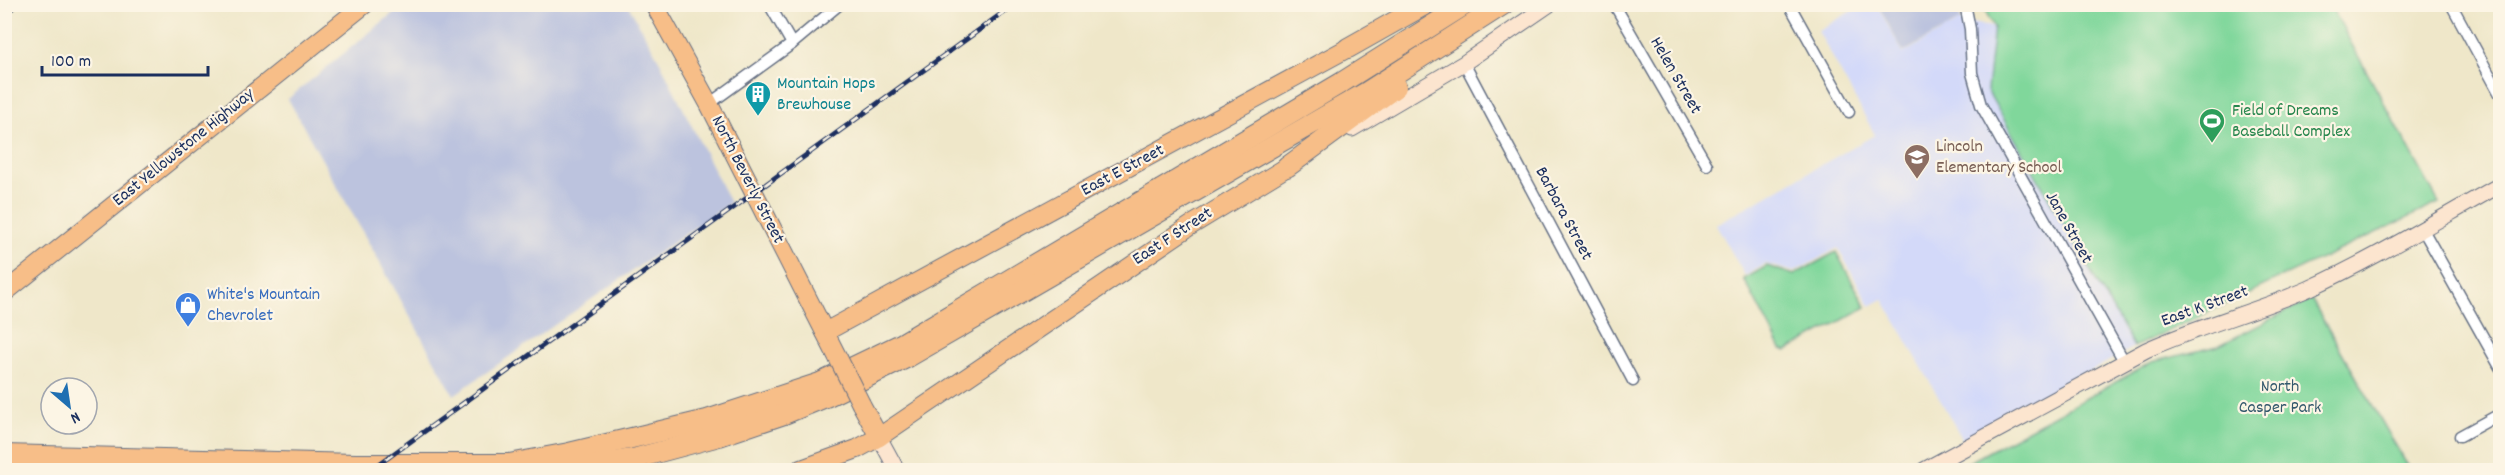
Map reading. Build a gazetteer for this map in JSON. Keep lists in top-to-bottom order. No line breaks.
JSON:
{"streets":{"main road":["East Yellowstone Highway","East E Street","North Beverly Street","East F Street"],"street":["Helen Street","Barbara Street","Jane Street","East K Street"]},"crossings":[["East E Street","North Beverly Street"],["North Beverly Street","East F Street"],["Barbara Street","East F Street"],["Jane Street","East K Street"]],"parks":["North Casper Park"],"places":{"building":["Mountain Hops Brewhouse"],"sports":["Field of Dreams Baseball Complex"],"school or university":["Lincoln Elementary School"],"shop":["White's Mountain Chevrolet"]},"scale_bar":"100 m","north":"bottom right"}
